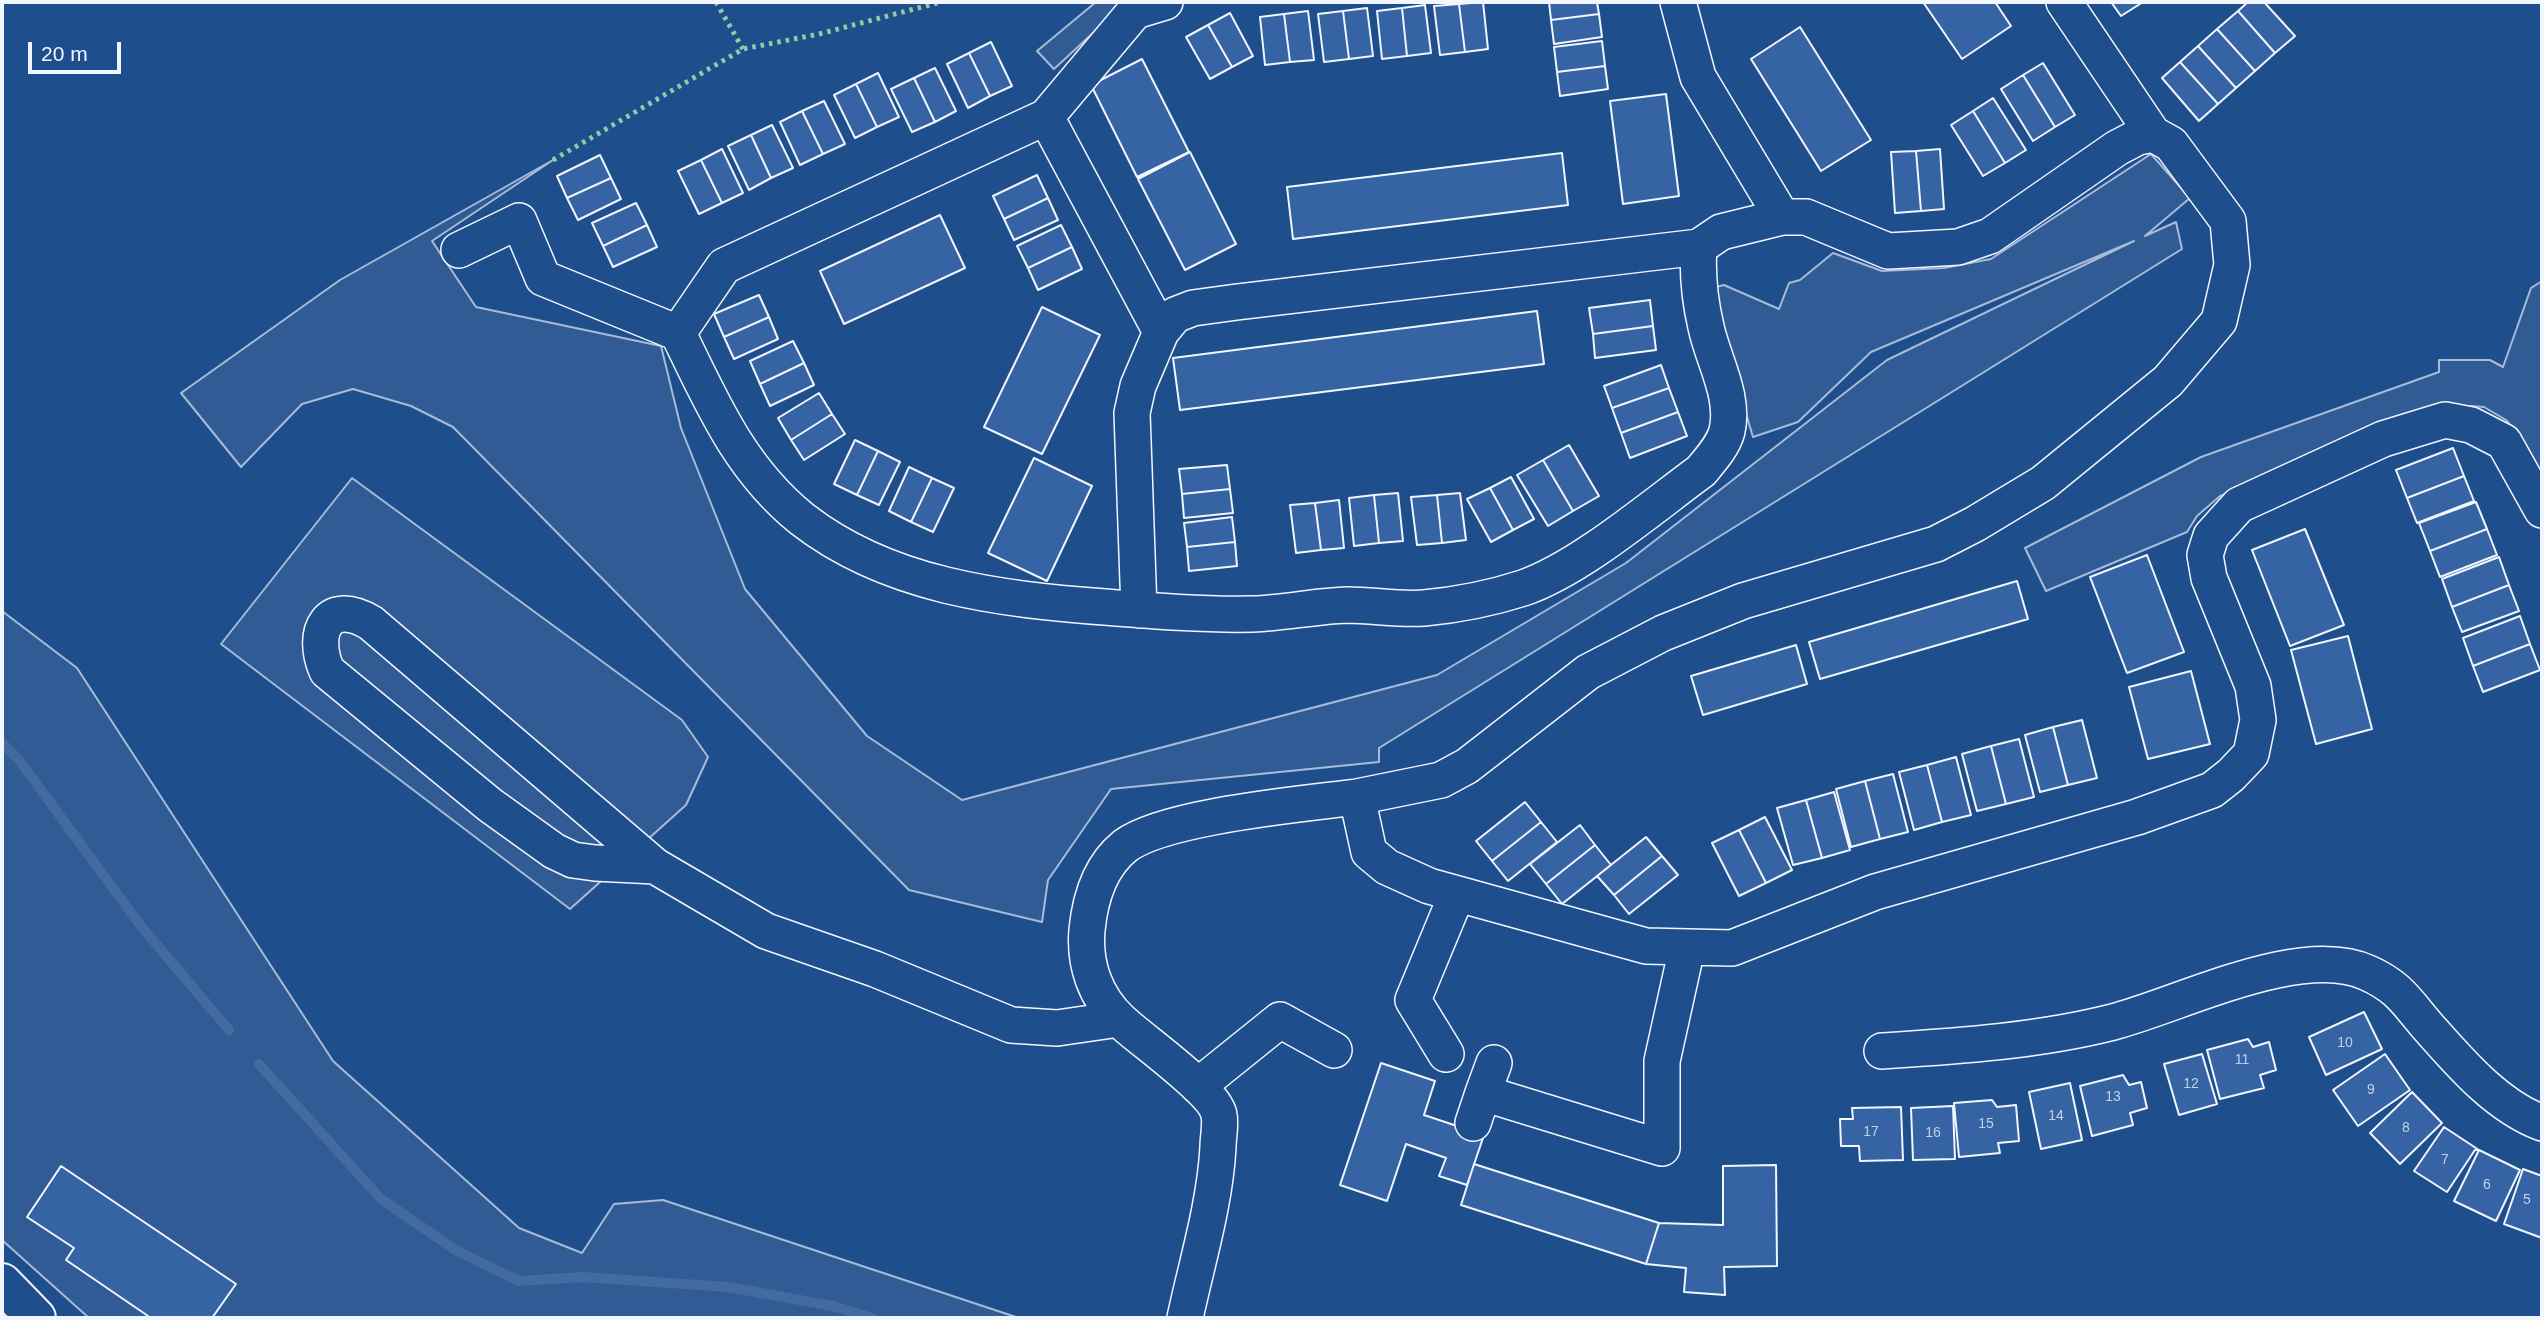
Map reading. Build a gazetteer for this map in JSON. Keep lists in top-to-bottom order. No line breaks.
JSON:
{"house_numbers":["10","11","12","9","13","14","15","8","17","16","7","6","5"],"scale_bar":"20 m"}
